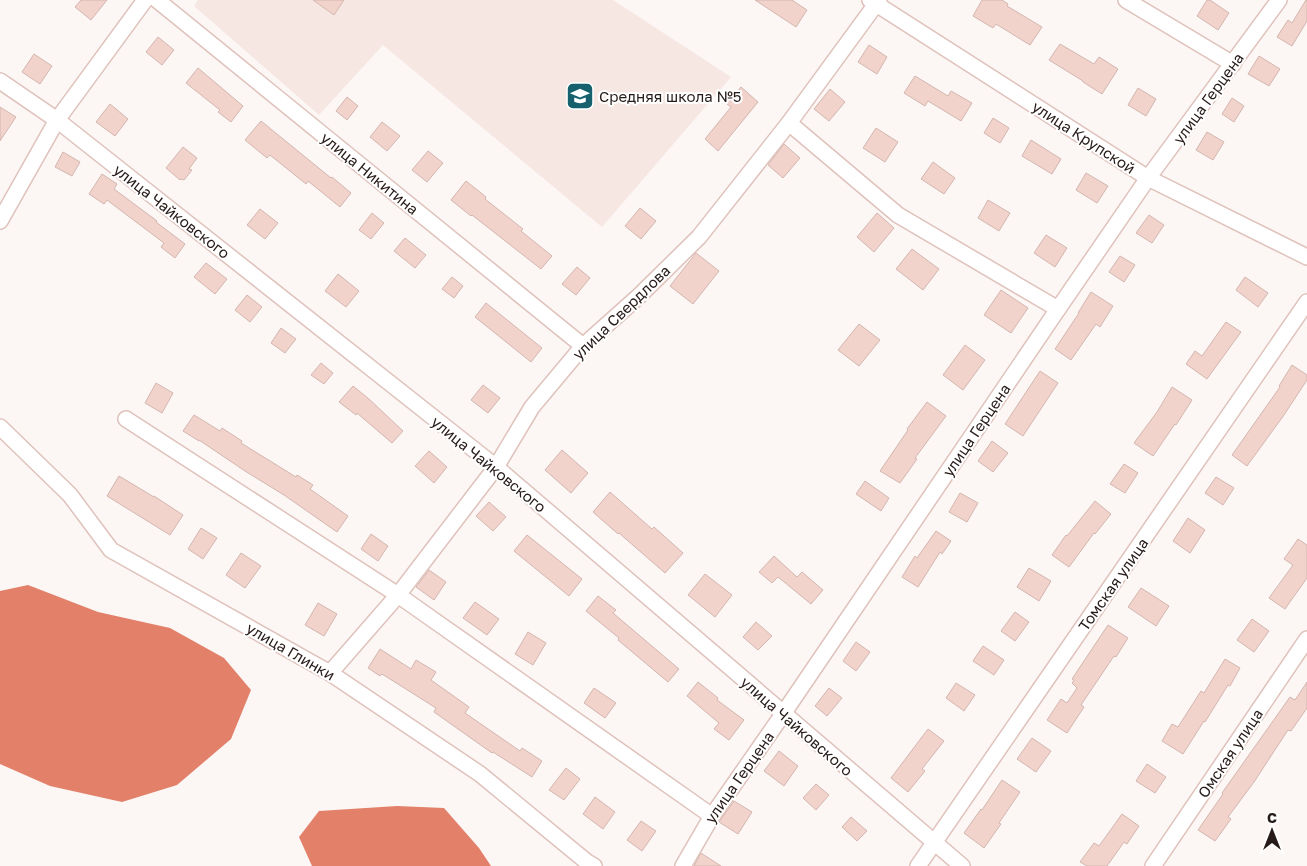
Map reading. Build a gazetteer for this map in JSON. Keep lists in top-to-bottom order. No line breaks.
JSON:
{"streets":{"street":["улица Герцена","улица Крупской","улица Никитина","улица Чайковского","улица Свердлова","Томская улица","улица Глинки","Омская улица"]},"crossings":[["улица Герцена","улица Крупской"],["улица Герцена","улица Чайковского"],["улица Крупской","улица Свердлова"],["улица Никитина","улица Свердлова"],["улица Чайковского","улица Свердлова"],["улица Чайковского","Томская улица"],["улица Свердлова","улица Глинки"]],"places":{"school or university":["Средняя школа №5"]},"north":"top"}
